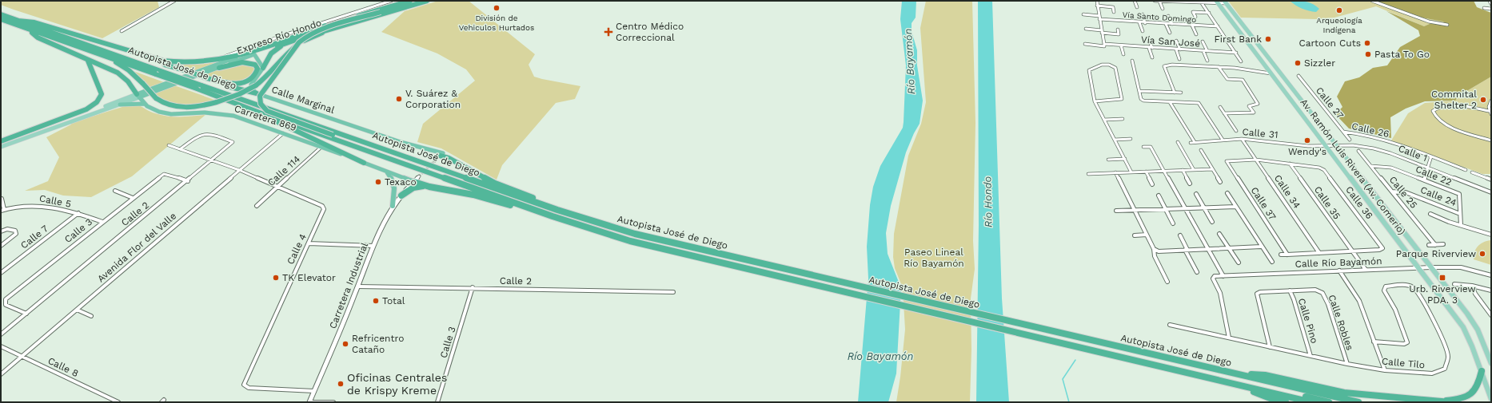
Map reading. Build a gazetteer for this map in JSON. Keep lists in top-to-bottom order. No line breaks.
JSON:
{"streets":{"highway":["Expreso Río Hondo","Autopista José de Diego","Calle Marginal","Carretera 869"],"main road":["Av. Ramón Luis Rivera (Av. Comerío)"],"street":["Vía Santo Domingo","Vía San José","Calle 27","Calle 26","Calle 31","Calle 1","Calle 114","Calle 22","Calle 34","Calle 25","Calle 24","Calle 5","Calle 35","Calle 36","Calle 37","Calle 2","Calle 3","Calle 7","Avenida Flor del Valle","Calle 4","Calle Río Bayamón","Carretera Industrial","Calle Pino","Calle Robles","Calle Tilo","Calle 8"]},"crossings":[["Expreso Río Hondo","Carretera 869"],["Calle 27","Calle 26"],["Carretera 869","Calle 114"],["Carretera 869","Avenida Flor del Valle"],["Carretera 869","Carretera Industrial"],["Calle 31","Calle 1"],["Calle 31","Av. Ramón Luis Rivera (Av. Comerío)"],["Calle 31","Calle 34"],["Calle 1","Av. Ramón Luis Rivera (Av. Comerío)"],["Av. Ramón Luis Rivera (Av. Comerío)","Calle Río Bayamón"],["Calle 114","Calle 4"],["Calle 22","Calle 25"],["Calle 22","Calle 24"],["Calle 34","Calle 36"],["Calle 25","Calle 24"],["Calle 5","Calle 3"],["Calle 5","Calle 7"],["Calle 35","Calle 36"],["Calle 35","Calle Río Bayamón"],["Calle 36","Calle 37"],["Calle 2","Calle 3"],["Calle 2","Calle 4"],["Calle 2","Carretera Industrial"],["Avenida Flor del Valle","Calle 4"],["Avenida Flor del Valle","Calle 8"],["Calle 4","Carretera Industrial"],["Calle Pino","Calle Robles"],["Calle Pino","Calle Tilo"],["Calle Robles","Calle Tilo"]],"water":["Río Bayamón","Río Hondo"],"parks":["Paseo Lineal Río Bayamón"],"places":{"other":["División de Vehiculos Hurtados","Arqueología Indígena","First Bank","Cartoon Cuts","Pasta To Go","Sizzler","V. Suárez & Corporation","Commital Shelter 2","Wendy's","Texaco","Parque Riverview","TK Elevator","Total","Refricentro Cataño","Oficinas Centrales de Krispy Kreme"],"health":["Centro Médico Correccional"],"transit":["Urb. Riverview PDA. 3"]}}
